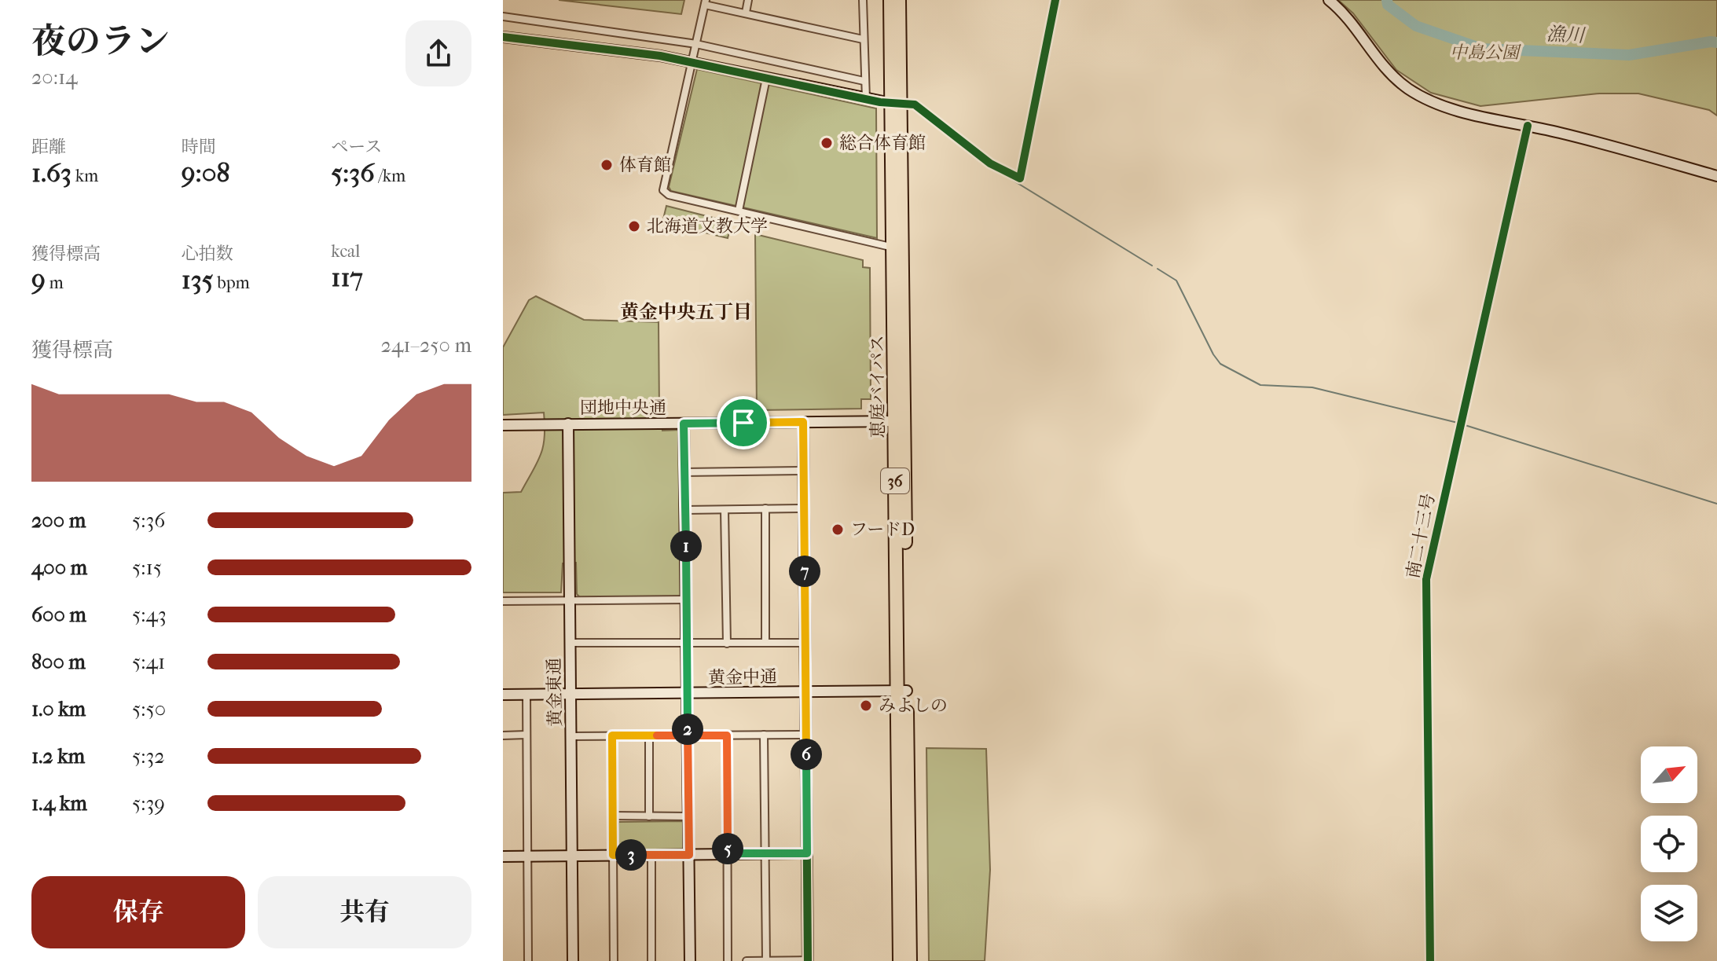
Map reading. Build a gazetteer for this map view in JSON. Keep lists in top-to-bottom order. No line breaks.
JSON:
{"streets":{"highway":["恵庭バイパス","36"],"street":["団地中央通","南二十三号","黄金中通","黄金東通"]},"crossings":[["恵庭バイパス","団地中央通"],["恵庭バイパス","黄金中通"],["団地中央通","黄金東通"],["黄金中通","黄金東通"]],"districts":["黄金中央五丁目"],"water":["漁川"],"parks":["中島公園"],"places":["総合体育館","体育館","北海道文教大学","フードD","みよしの"],"north":"top right","page":{"heading":["夜のラン","20:14"],"stats":[["距離","1.63 km"],["時間","9:08"],["ペース","5:36 /km"],["獲得標高","9 m"],["心拍数","135 bpm"],["kcal","117"]],"chart":["獲得標高","241–250 m"],"list":[{"name":"200 m","note":"5:36"},{"name":"400 m","note":"5:15"},{"name":"600 m","note":"5:43"},{"name":"800 m","note":"5:41"},{"name":"1.0 km","note":"5:50"},{"name":"1.2 km","note":"5:32"},{"name":"1.4 km","note":"5:39"}],"pins":["1","7","2","6","5","3"],"buttons":["保存","共有"]}}
